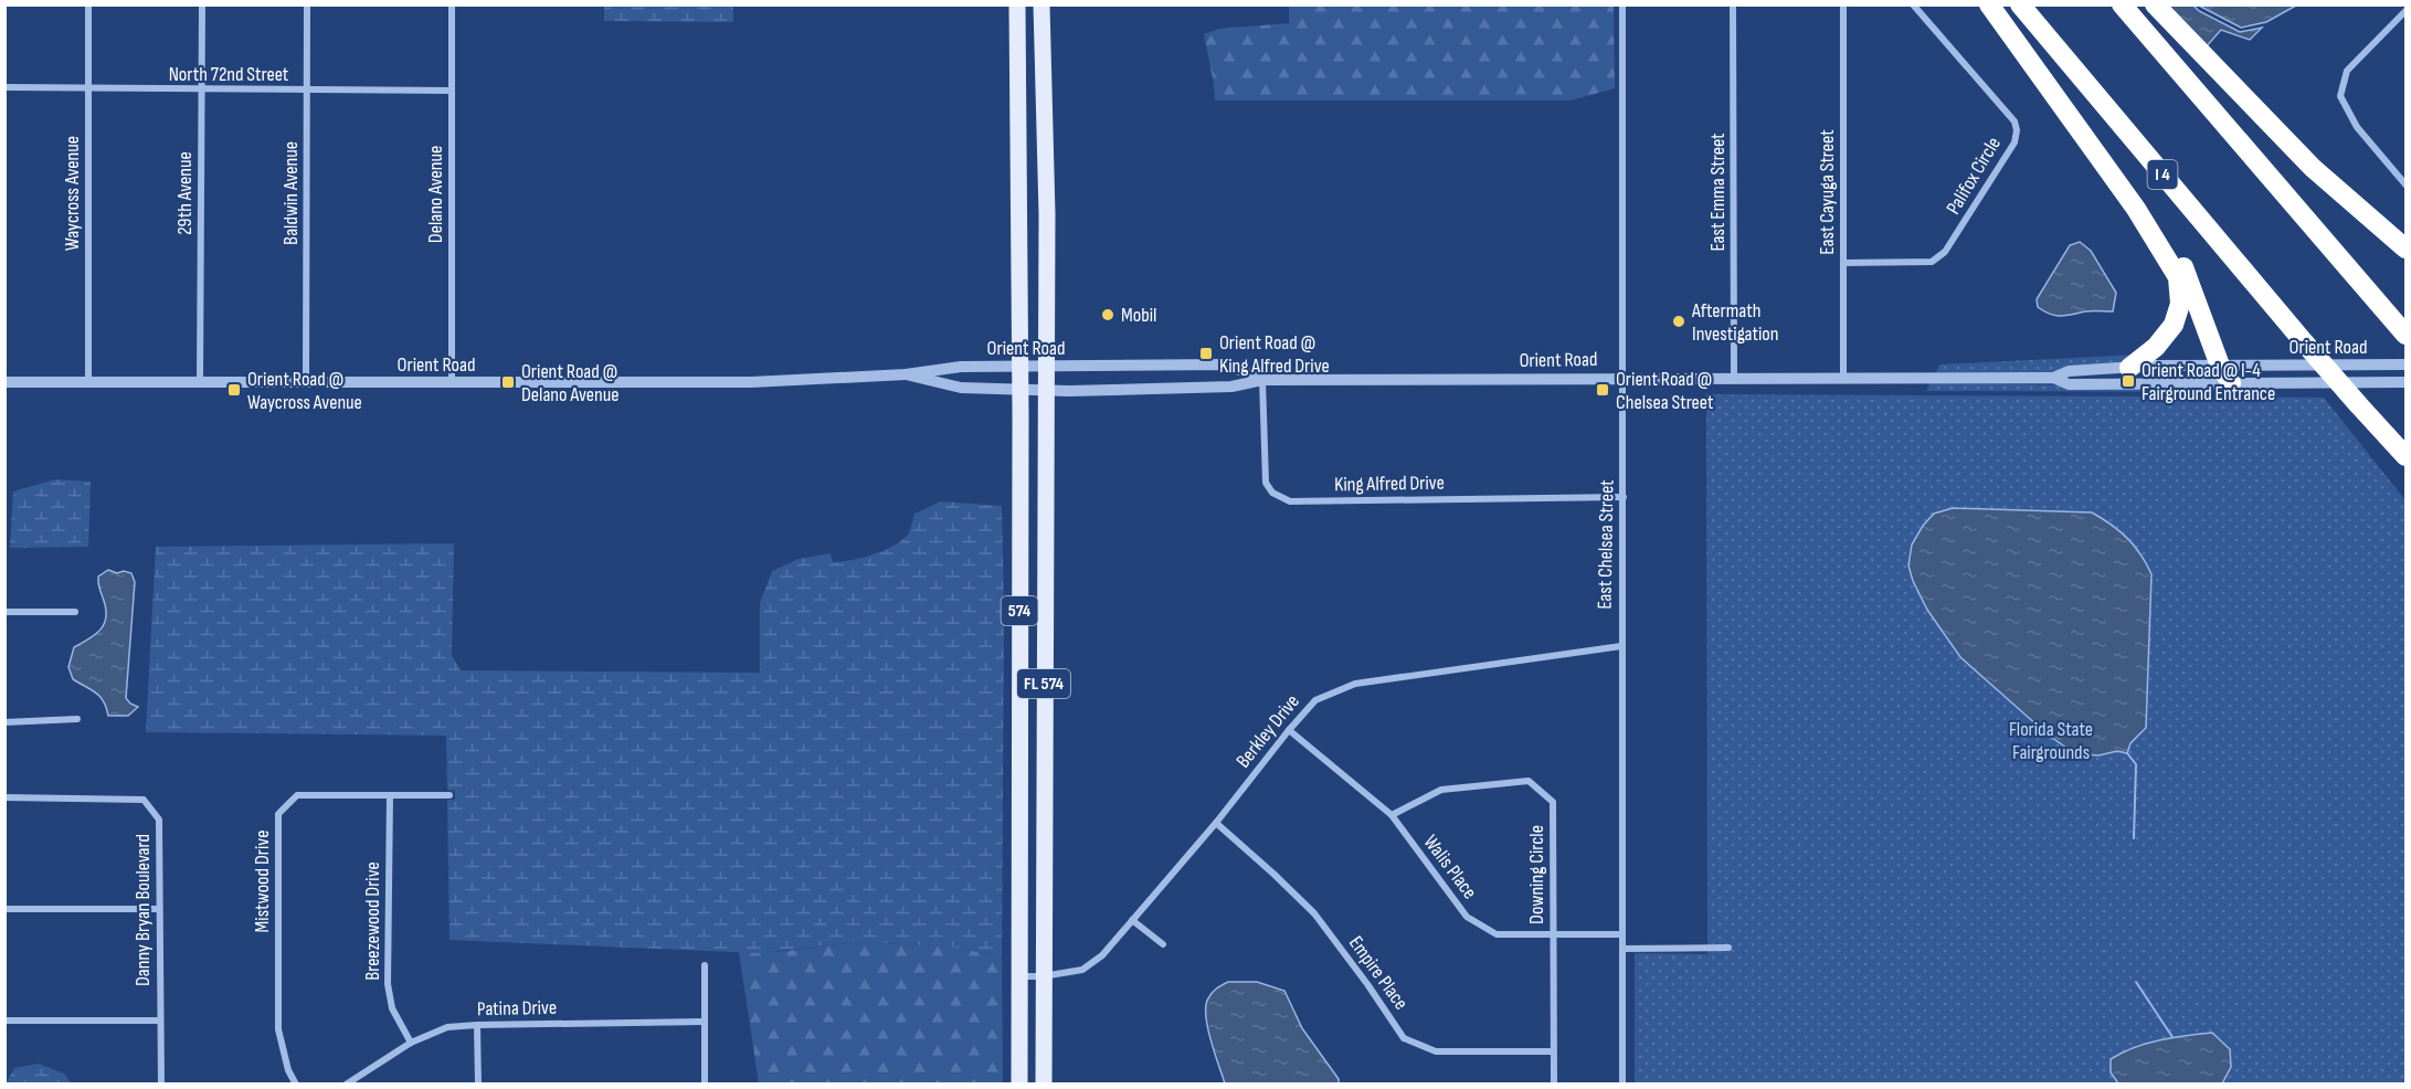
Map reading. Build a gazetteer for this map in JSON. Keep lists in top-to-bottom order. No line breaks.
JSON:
{"streets":{"highway":["I 4"],"main road":["574","FL 574"],"street":["North 72nd Street","Palifox Circle","East Emma Street","East Cayuga Street","Waycross Avenue","29th Avenue","Baldwin Avenue","Delano Avenue","Orient Road","King Alfred Drive","East Chelsea Street","Berkley Drive","Walis Place","Downing Circle","Mistwood Drive","Danny Bryan Boulevard","Breezewood Drive","Empire Place","Patina Drive"]},"crossings":[["North 72nd Street","Waycross Avenue"],["North 72nd Street","29th Avenue"],["North 72nd Street","Baldwin Avenue"],["North 72nd Street","Delano Avenue"],["Palifox Circle","East Cayuga Street"],["East Emma Street","Orient Road"],["East Cayuga Street","Orient Road"],["Waycross Avenue","Orient Road"],["29th Avenue","Orient Road"],["Baldwin Avenue","Orient Road"],["Delano Avenue","Orient Road"],["Orient Road","King Alfred Drive"],["Orient Road","East Chelsea Street"],["Orient Road","574"],["Orient Road","FL 574"],["King Alfred Drive","East Chelsea Street"],["East Chelsea Street","Berkley Drive"],["East Chelsea Street","Walis Place"],["574","Berkley Drive"],["FL 574","Berkley Drive"],["Berkley Drive","Walis Place"],["Berkley Drive","Empire Place"],["Walis Place","Downing Circle"],["Downing Circle","Empire Place"],["Mistwood Drive","Breezewood Drive"],["Breezewood Drive","Patina Drive"]],"parks":["Florida State Fairgrounds"],"places":{"other":["Mobil","Aftermath Investigation"],"transit":["Orient Road @ King Alfred Drive","Orient Road @ I-4 Fairground Entrance","Orient Road @ Delano Avenue","Orient Road @ Waycross Avenue","Orient Road @ Chelsea Street"]}}
